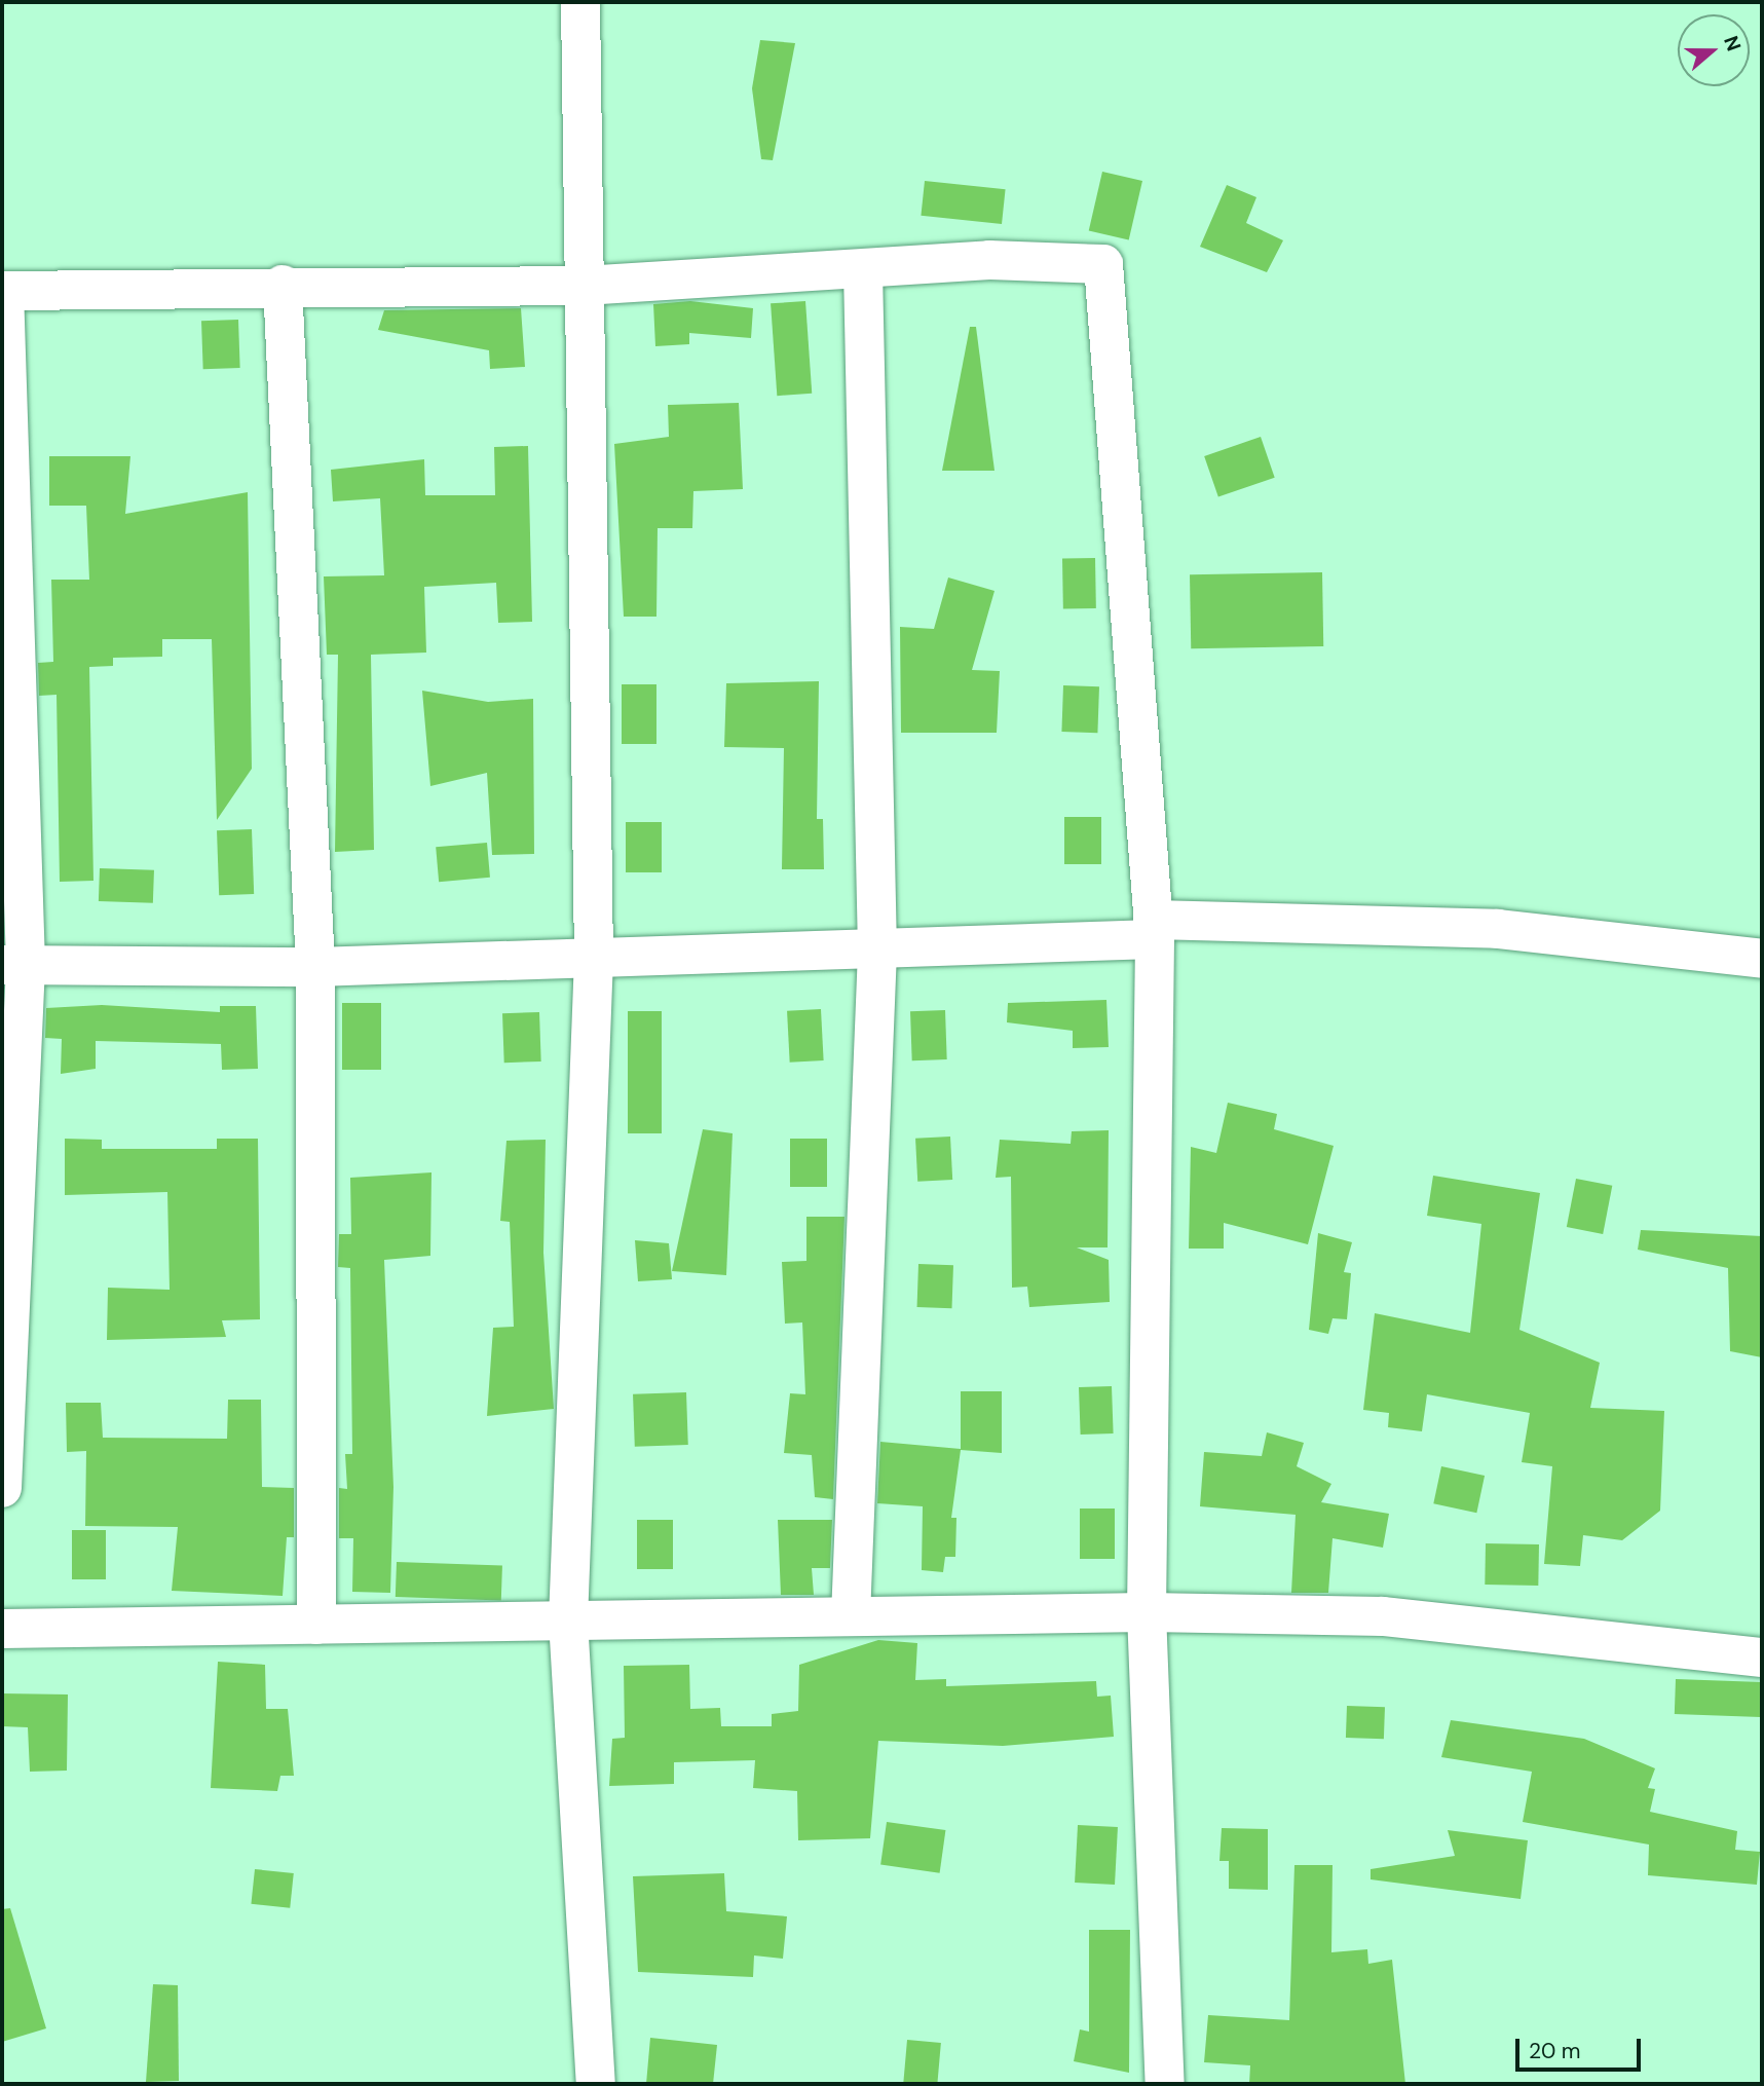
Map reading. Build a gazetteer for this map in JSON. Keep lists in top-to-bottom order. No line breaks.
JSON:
{"scale_bar":"20 m","north":"right"}
